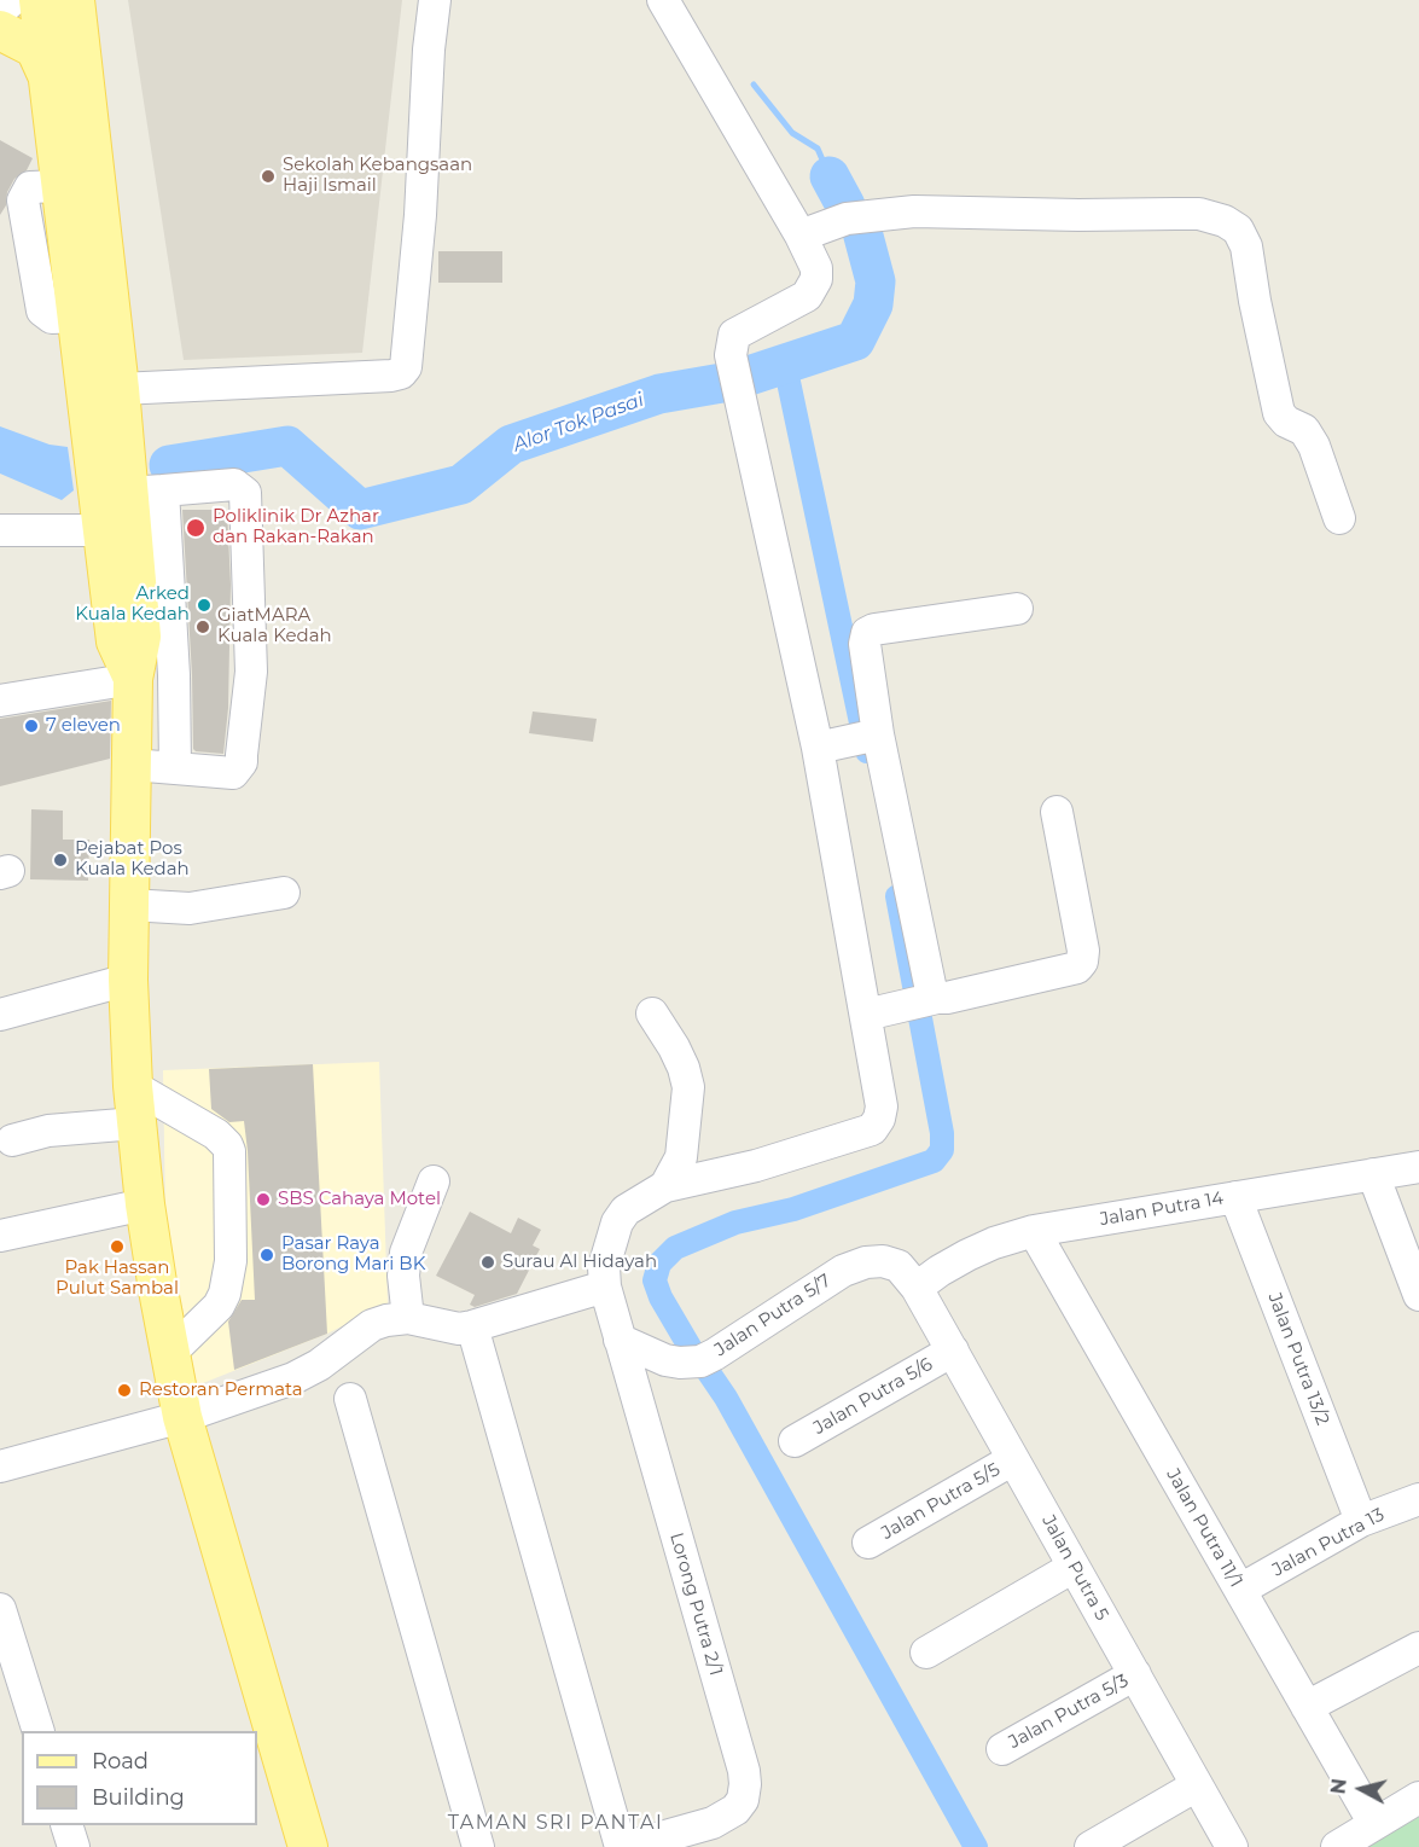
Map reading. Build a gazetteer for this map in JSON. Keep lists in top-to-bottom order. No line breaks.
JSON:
{"streets":{"street":["Jalan Putra 14","Jalan Putra 5/7","Jalan Putra 13/2","Jalan Putra 5/6","Jalan Putra 5/5","Jalan Putra 11/1","Jalan Putra 13","Jalan Putra 5","Lorong Putra 2/1","Jalan Putra 5/3"]},"crossings":[["Jalan Putra 14","Jalan Putra 5/7"],["Jalan Putra 14","Jalan Putra 13/2"],["Jalan Putra 14","Jalan Putra 11/1"],["Jalan Putra 14","Jalan Putra 5"],["Jalan Putra 5/7","Jalan Putra 5"],["Jalan Putra 5/7","Lorong Putra 2/1"],["Jalan Putra 13/2","Jalan Putra 13"],["Jalan Putra 5/6","Jalan Putra 5"],["Jalan Putra 5/5","Jalan Putra 5"],["Jalan Putra 11/1","Jalan Putra 13"],["Jalan Putra 5","Jalan Putra 5/3"]],"districts":["TAMAN SRI PANTAI"],"water":["Alor Tok Pasai"],"places":["Sekolah Kebangsaan Haji Ismail","Poliklinik Dr Azhar dan Rakan-Rakan","Arked Kuala Kedah","GiatMARA Kuala Kedah","7 eleven","Pejabat Pos Kuala Kedah","SBS Cahaya Motel","Pak Hassan Pulut Sambal","Pasar Raya Borong Mari BK","Surau Al Hidayah","Restoran Permata"],"legend":["Road","Building"],"north":"left"}
